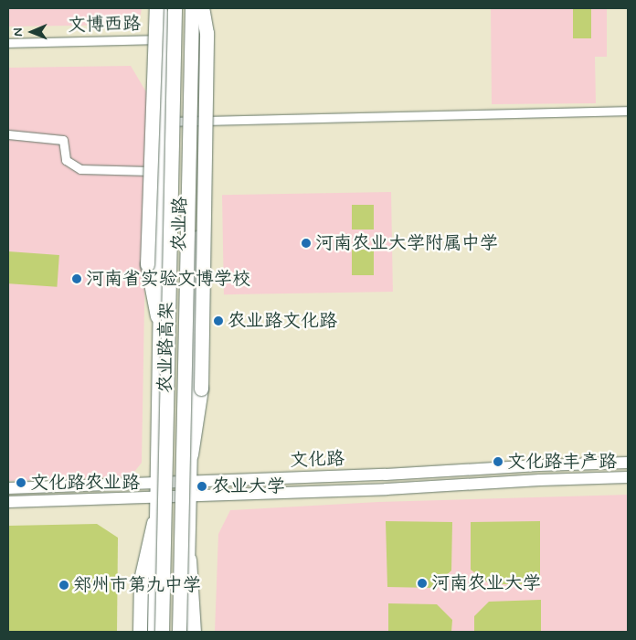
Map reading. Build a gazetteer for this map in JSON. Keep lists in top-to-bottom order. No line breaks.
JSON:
{"streets":{"highway":["农业路高架"],"main road":["文化路"],"street":["文博西路","农业路"]},"crossings":[["文博西路","农业路"],["农业路","文化路"]],"places":["河南农业大学附属中学","河南省实验文博学校","农业路文化路","文化路丰产路","文化路农业路","农业大学","河南农业大学","郑州市第九中学"],"north":"left"}
